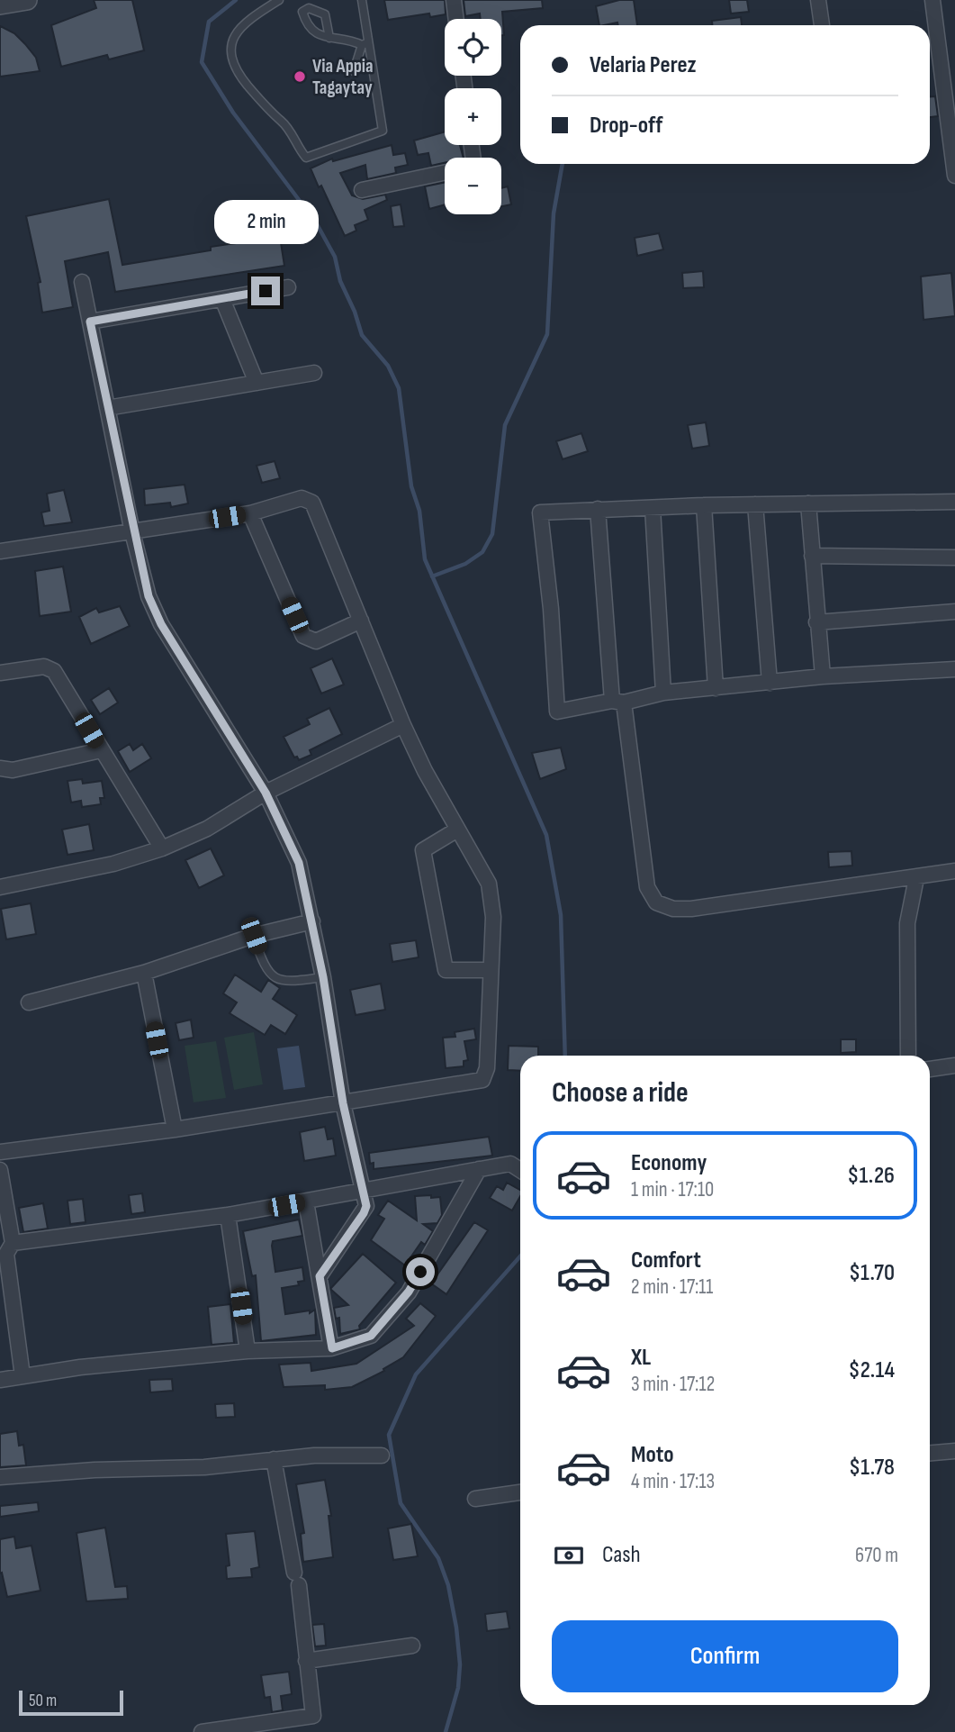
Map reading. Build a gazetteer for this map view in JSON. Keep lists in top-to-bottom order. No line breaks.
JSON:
{"places":["Via Appia Tagaytay"],"scale_bar":"50 m","page":{"map_buttons":["+","−"],"banner":["Velaria Perez","Drop-off"],"bubble":"2 min","heading":"Choose a ride","list":[{"name":"Economy","note":"1 min · 17:10","value":"$1.26"},{"name":"Comfort","note":"2 min · 17:11","value":"$1.70"},{"name":"XL","note":"3 min · 17:12","value":"$2.14"},{"name":"Moto","note":"4 min · 17:13","value":"$1.78"}],"pay":["Cash","670 m"],"buttons":"Confirm","scale":"50 m"}}
